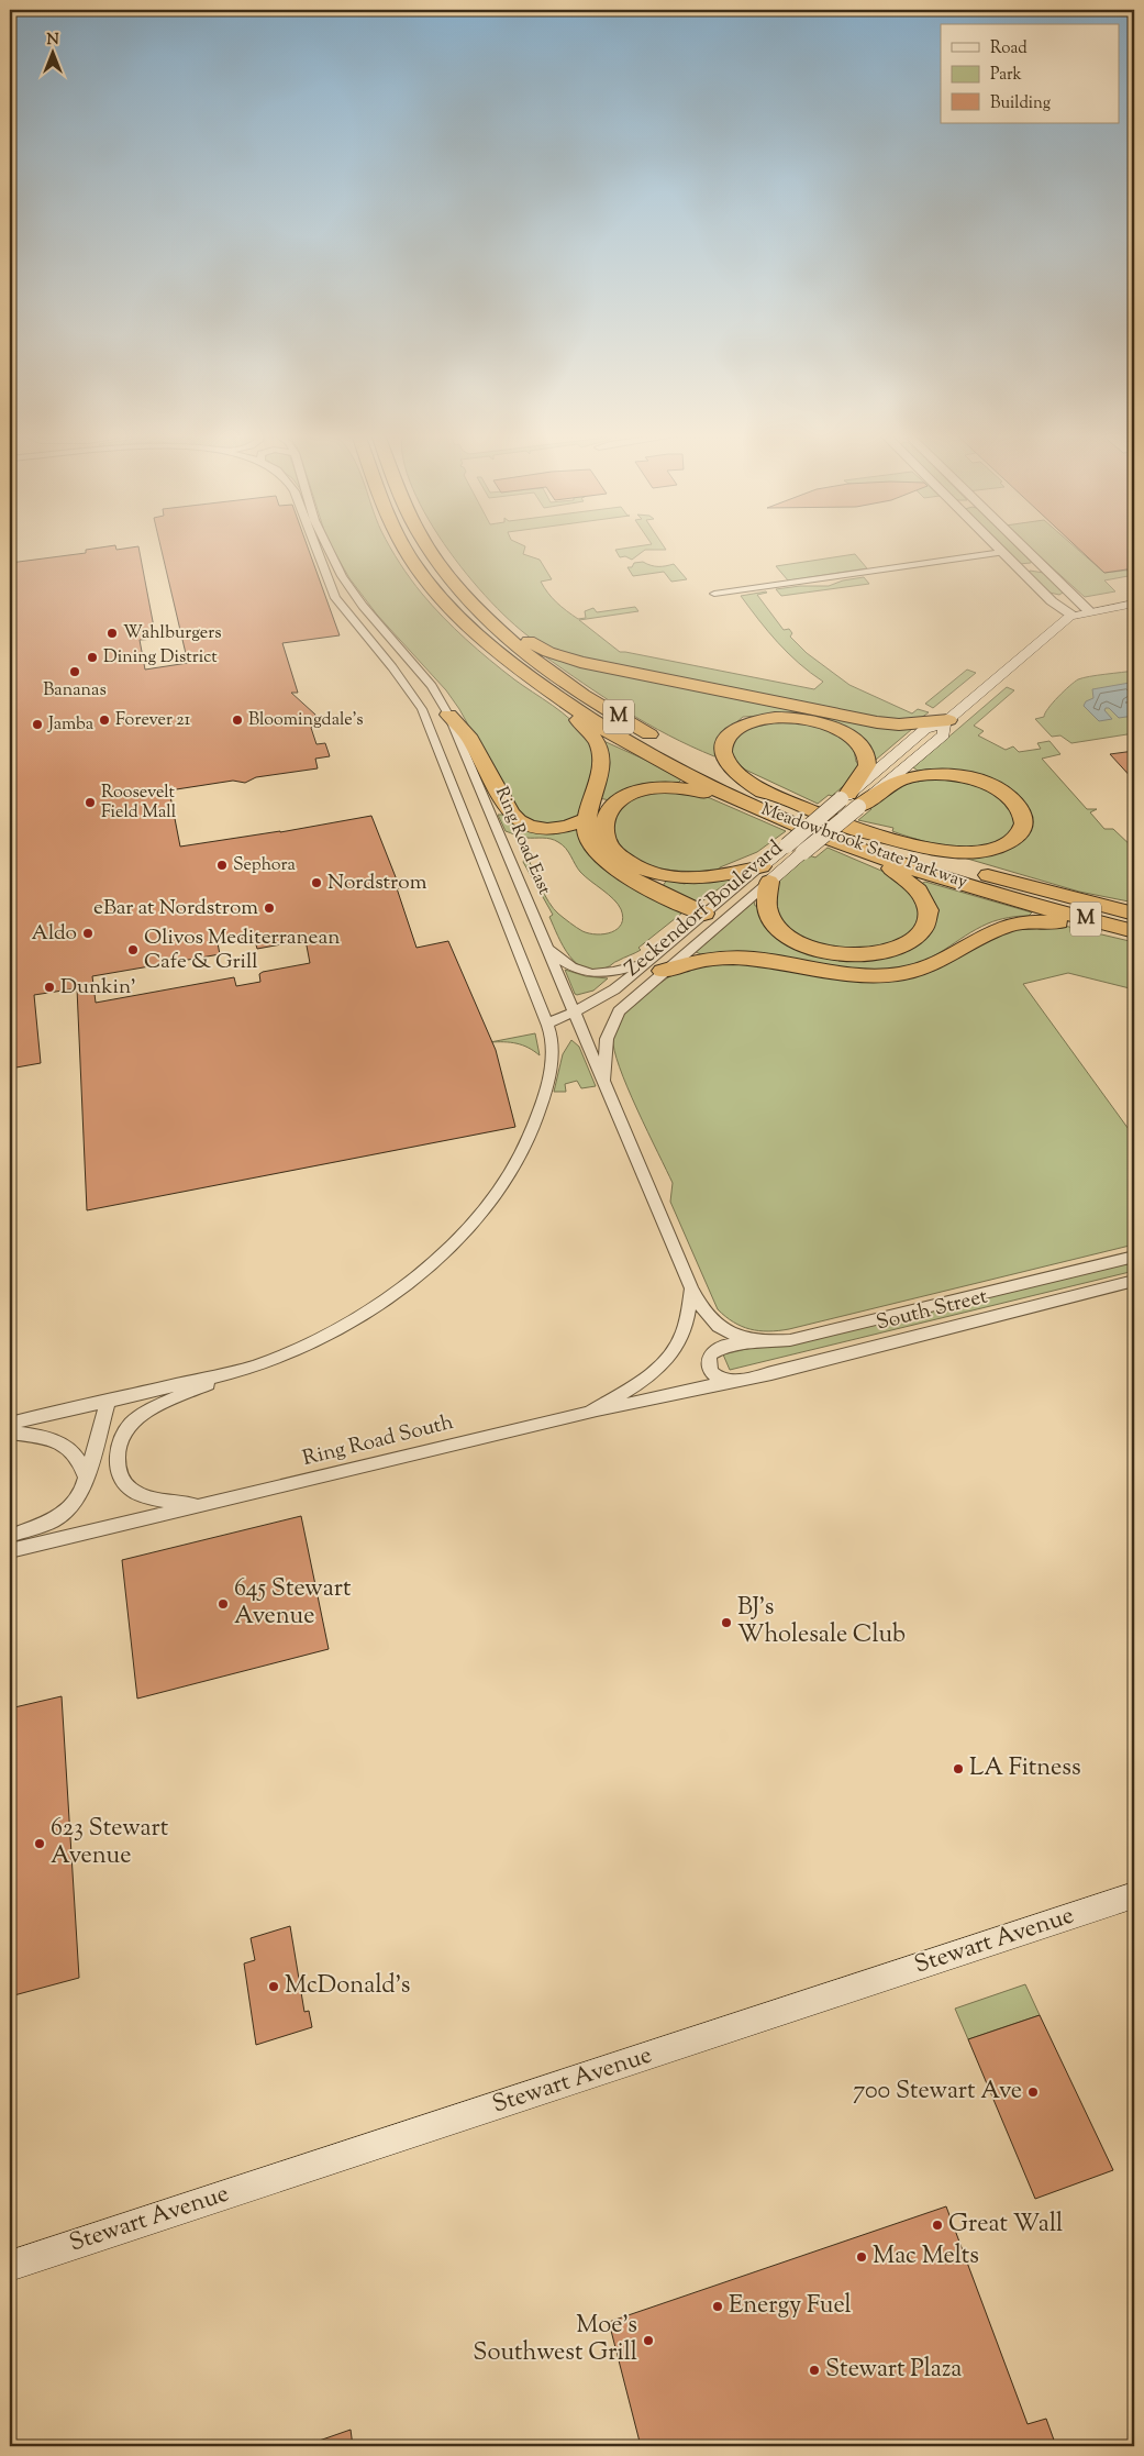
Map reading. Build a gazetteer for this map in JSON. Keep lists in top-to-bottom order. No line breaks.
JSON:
{"streets":{"highway":["M","Meadowbrook State Parkway"],"main road":["Zeckendorf Boulevard","Stewart Avenue"],"street":["Ring Road East","South Street","Ring Road South"]},"crossings":[["Ring Road East","Zeckendorf Boulevard"],["Ring Road East","South Street"],["Ring Road East","Ring Road South"],["South Street","Ring Road South"]],"places":["Wahlburgers","Dining District","Bananas","Forever 21","Bloomingdale's","Jamba","Roosevelt Field Mall","Sephora","Nordstrom","eBar at Nordstrom","Aldo","Olivos Mediterranean Cafe & Grill","Dunkin'","645 Stewart Avenue","BJ's Wholesale Club","LA Fitness","623 Stewart Avenue","McDonald's","700 Stewart Ave","Great Wall","Mac Melts","Energy Fuel","Moe's Southwest Grill","Stewart Plaza"],"legend":["Road","Park","Building"],"north":"top"}
